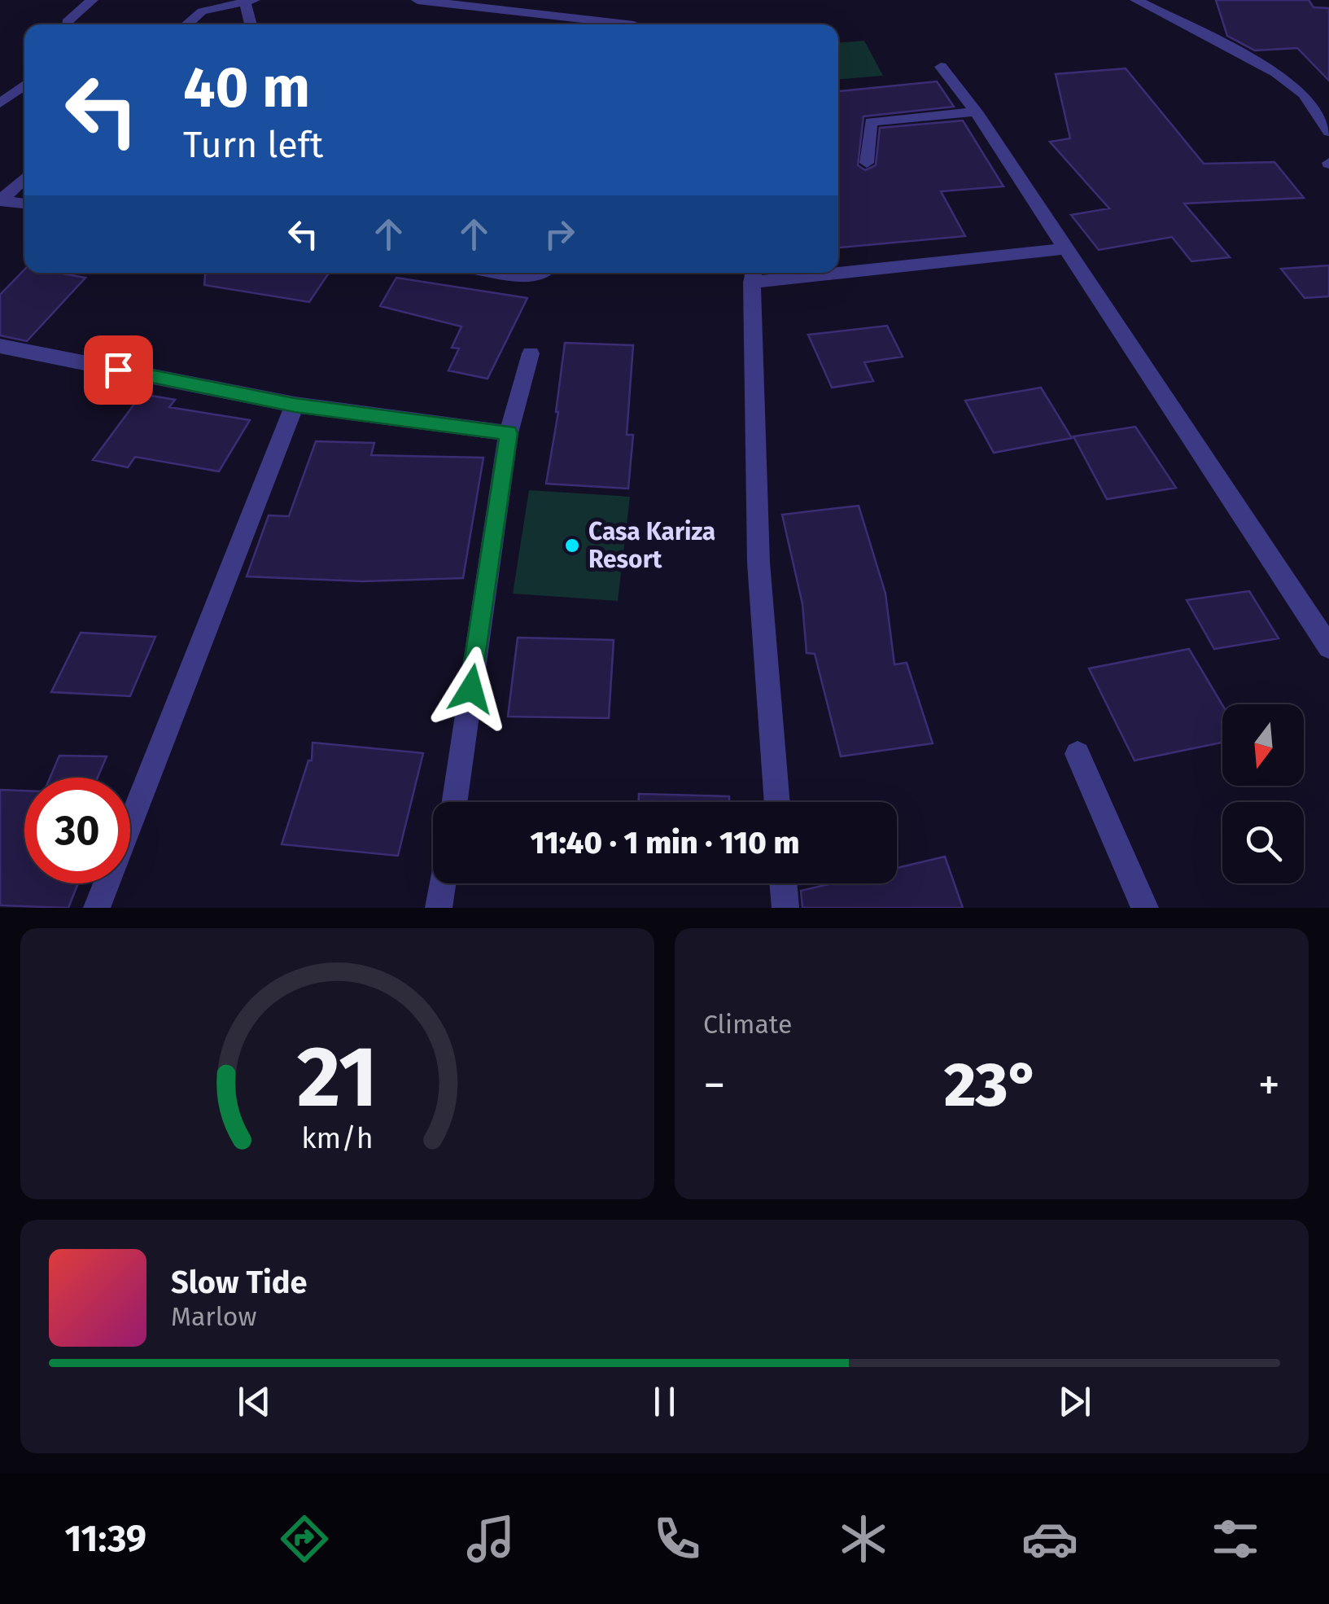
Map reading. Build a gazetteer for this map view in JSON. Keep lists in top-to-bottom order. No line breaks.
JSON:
{"places":["Casa Kariza Resort"],"north":"bottom","page":{"turn":["40 m","Turn left"],"limit":"30","trip":"11:40 · 1 min · 110 m","tile":"Climate","heat":["−","23°","+"],"song":["Slow Tide","Marlow"],"tabs":"11:39","gauge":["21","km/h"]}}
